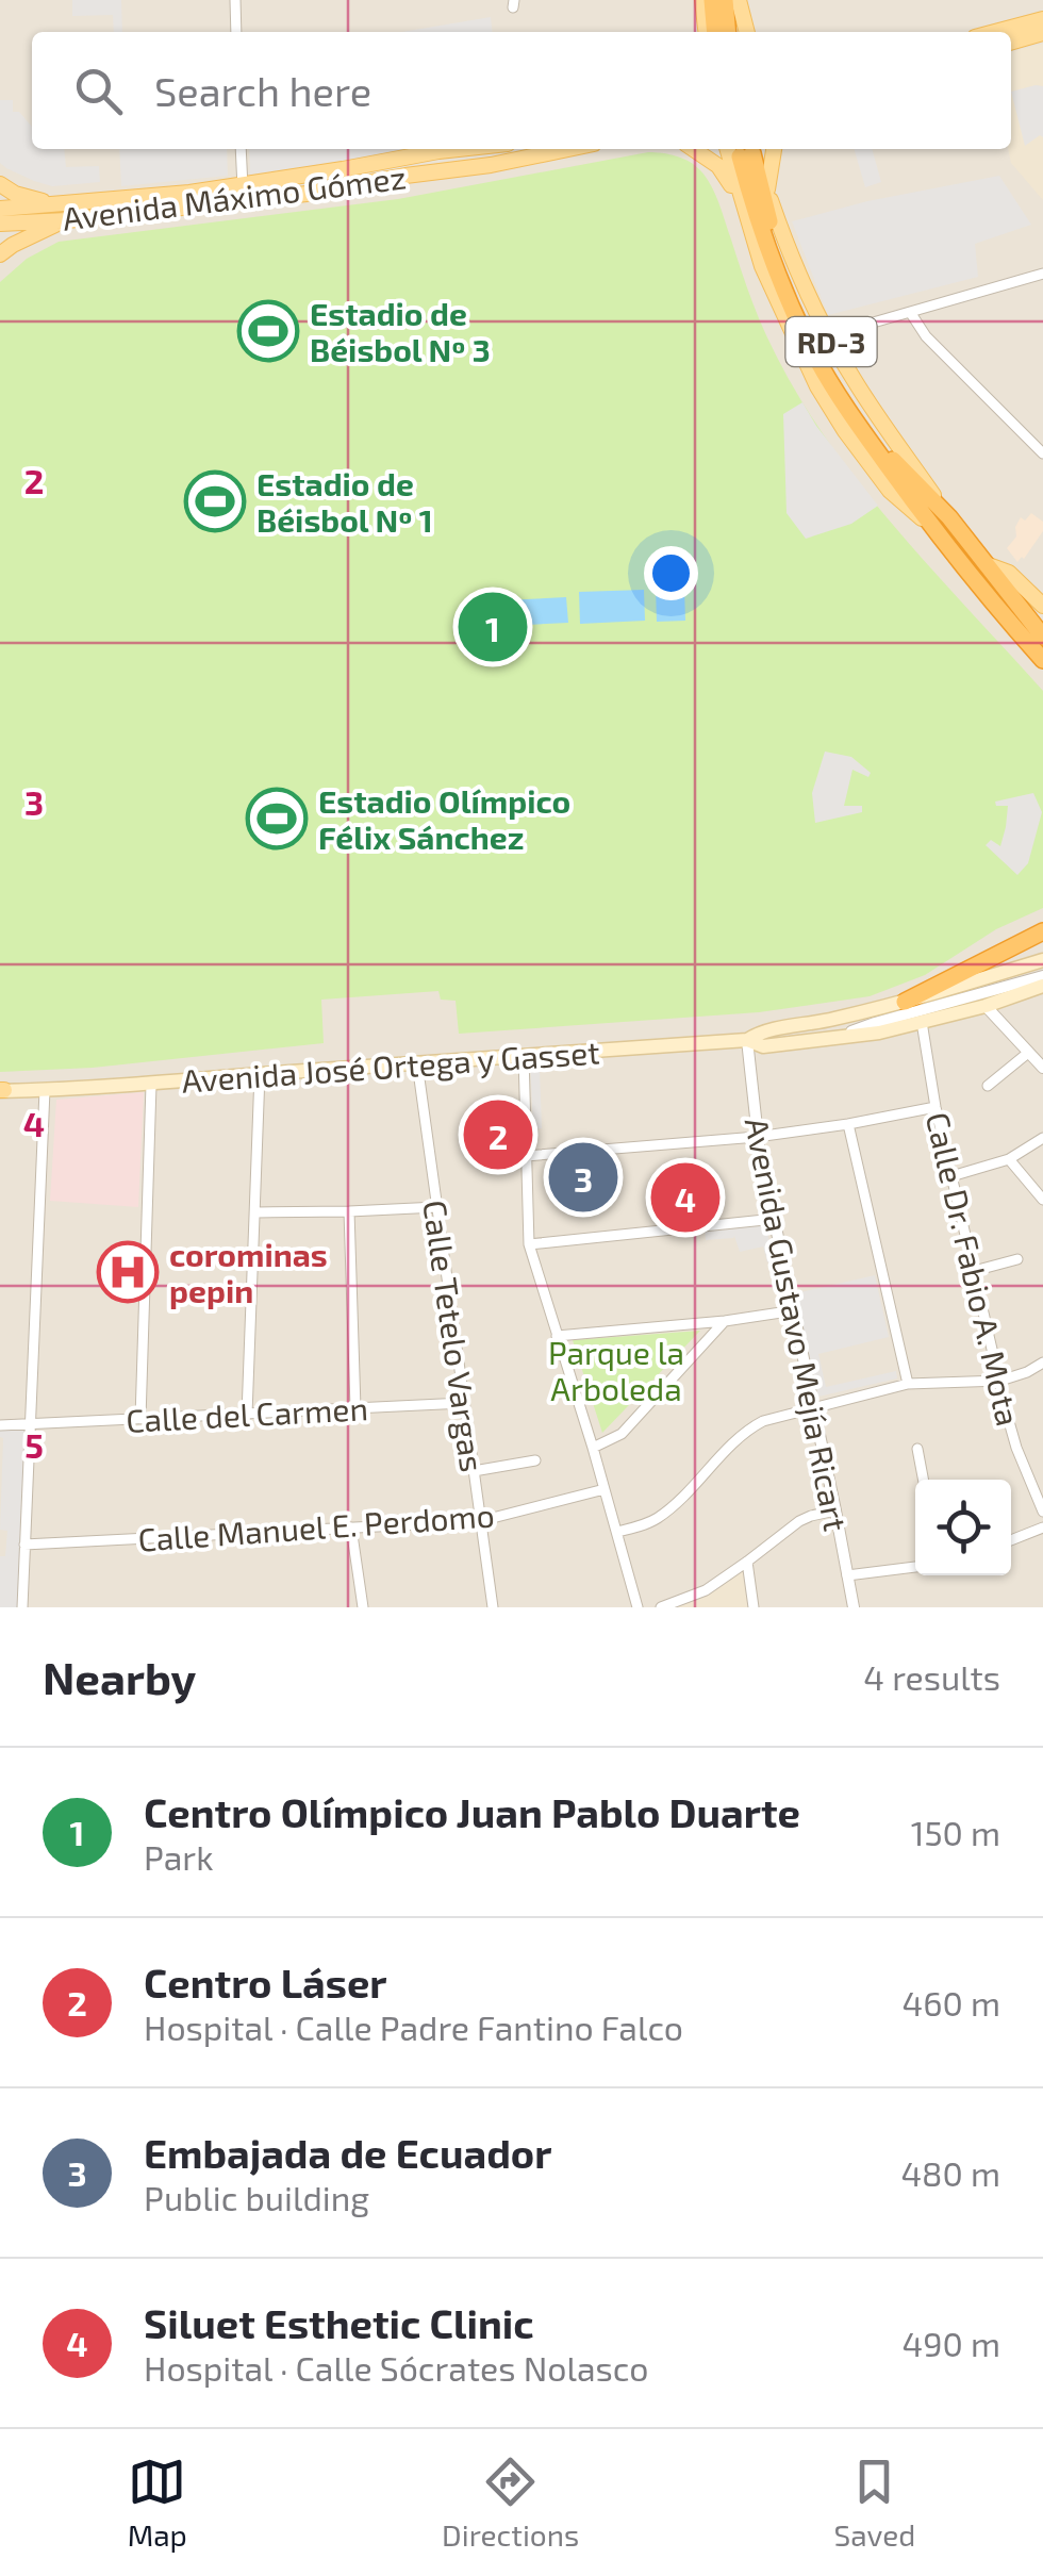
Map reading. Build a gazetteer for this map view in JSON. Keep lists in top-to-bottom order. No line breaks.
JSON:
{"streets":{"highway":["RD-3"],"main road":["Avenida Máximo Gómez","Avenida José Ortega y Gasset"],"street":["Calle Dr. Fabio A. Mota","Avenida Gustavo Mejía Ricart","Calle Tetelo Vargas","Calle del Carmen","Calle Manuel E. Perdomo"]},"crossings":[["Avenida José Ortega y Gasset","Calle Dr. Fabio A. Mota"],["Avenida José Ortega y Gasset","Avenida Gustavo Mejía Ricart"],["Avenida José Ortega y Gasset","Calle Tetelo Vargas"],["Calle Tetelo Vargas","Calle del Carmen"],["Calle Tetelo Vargas","Calle Manuel E. Perdomo"]],"parks":["Parque la Arboleda"],"places":{"sports":["Estadio de Béisbol Nº 3","Estadio de Béisbol Nº 1","Estadio Olímpico Félix Sánchez"],"hospital":["corominas pepin"]},"page":{"search":"Search here","pins":["1","2","3","4"],"heading":["Nearby","4 results"],"list":[{"mark":"1","name":"Centro Olímpico Juan Pablo Duarte","note":"Park","value":"150 m"},{"mark":"2","name":"Centro Láser","note":"Hospital · Calle Padre Fantino Falco","value":"460 m"},{"mark":"3","name":"Embajada de Ecuador","note":"Public building","value":"480 m"},{"mark":"4","name":"Siluet Esthetic Clinic","note":"Hospital · Calle Sócrates Nolasco","value":"490 m"}],"nav":["Map","Directions","Saved"]},"grid":{"rows":["2","3","4","5"]}}
